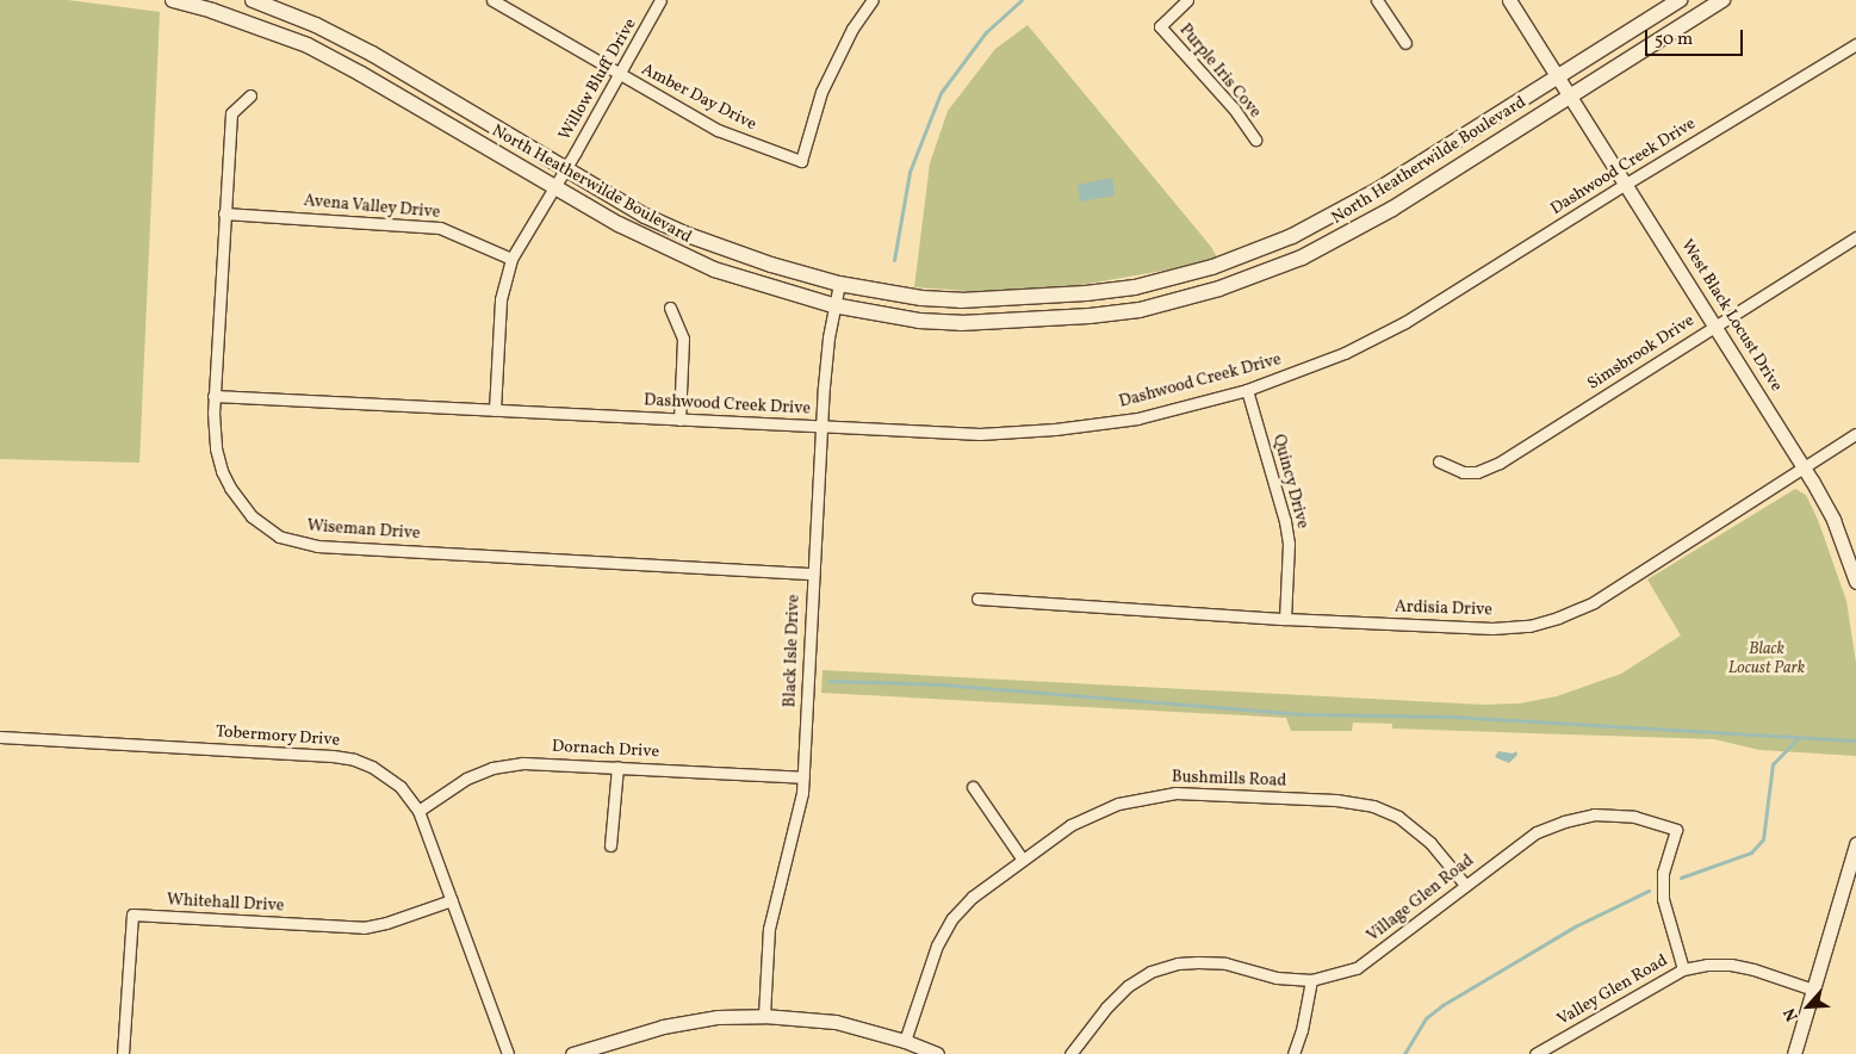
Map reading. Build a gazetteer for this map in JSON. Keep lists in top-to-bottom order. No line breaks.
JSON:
{"streets":{"main road":["North Heatherwilde Boulevard"],"street":["Purple Iris Cove","Willow Bluff Drive","Amber Day Drive","Dashwood Creek Drive","Avena Valley Drive","West Black Locust Drive","Simsbrook Drive","Quincy Drive","Wiseman Drive","Ardisia Drive","Black Isle Drive","Tobermory Drive","Dornach Drive","Bushmills Road","Village Glen Road","Whitehall Drive","Valley Glen Road"]},"crossings":[["Willow Bluff Drive","Amber Day Drive"],["Willow Bluff Drive","North Heatherwilde Boulevard"],["Willow Bluff Drive","Dashwood Creek Drive"],["Willow Bluff Drive","Avena Valley Drive"],["North Heatherwilde Boulevard","West Black Locust Drive"],["North Heatherwilde Boulevard","Black Isle Drive"],["Dashwood Creek Drive","West Black Locust Drive"],["Dashwood Creek Drive","Quincy Drive"],["Dashwood Creek Drive","Wiseman Drive"],["Dashwood Creek Drive","Black Isle Drive"],["Avena Valley Drive","Wiseman Drive"],["West Black Locust Drive","Simsbrook Drive"],["West Black Locust Drive","Ardisia Drive"],["Quincy Drive","Ardisia Drive"],["Wiseman Drive","Black Isle Drive"],["Black Isle Drive","Dornach Drive"],["Tobermory Drive","Dornach Drive"],["Tobermory Drive","Whitehall Drive"],["Bushmills Road","Village Glen Road"],["Village Glen Road","Valley Glen Road"]],"parks":["Black Locust Park"],"scale_bar":"50 m","north":"bottom left"}
